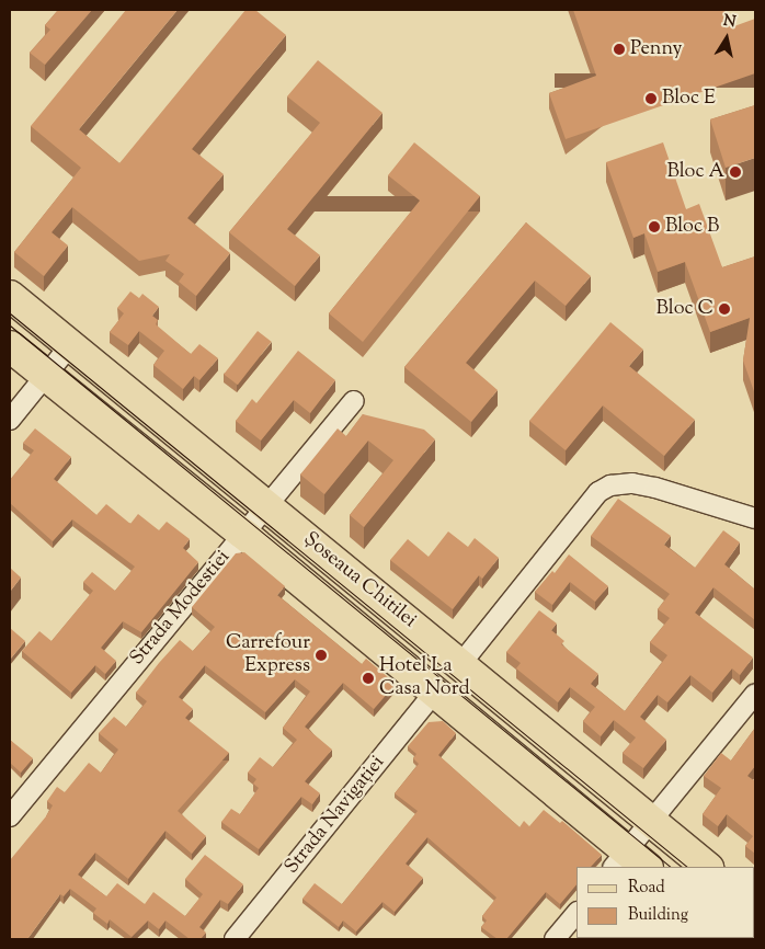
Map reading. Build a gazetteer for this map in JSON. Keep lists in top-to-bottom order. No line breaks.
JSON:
{"streets":{"main road":["Șoseaua Chitilei"],"street":["Strada Modestiei","Strada Navigației"]},"crossings":[["Șoseaua Chitilei","Strada Modestiei"],["Șoseaua Chitilei","Strada Navigației"]],"places":["Penny","Bloc E","Bloc A","Bloc B","Bloc C","Carrefour Express","Hotel La Casa Nord"],"legend":["Road","Building"],"north":"top"}
